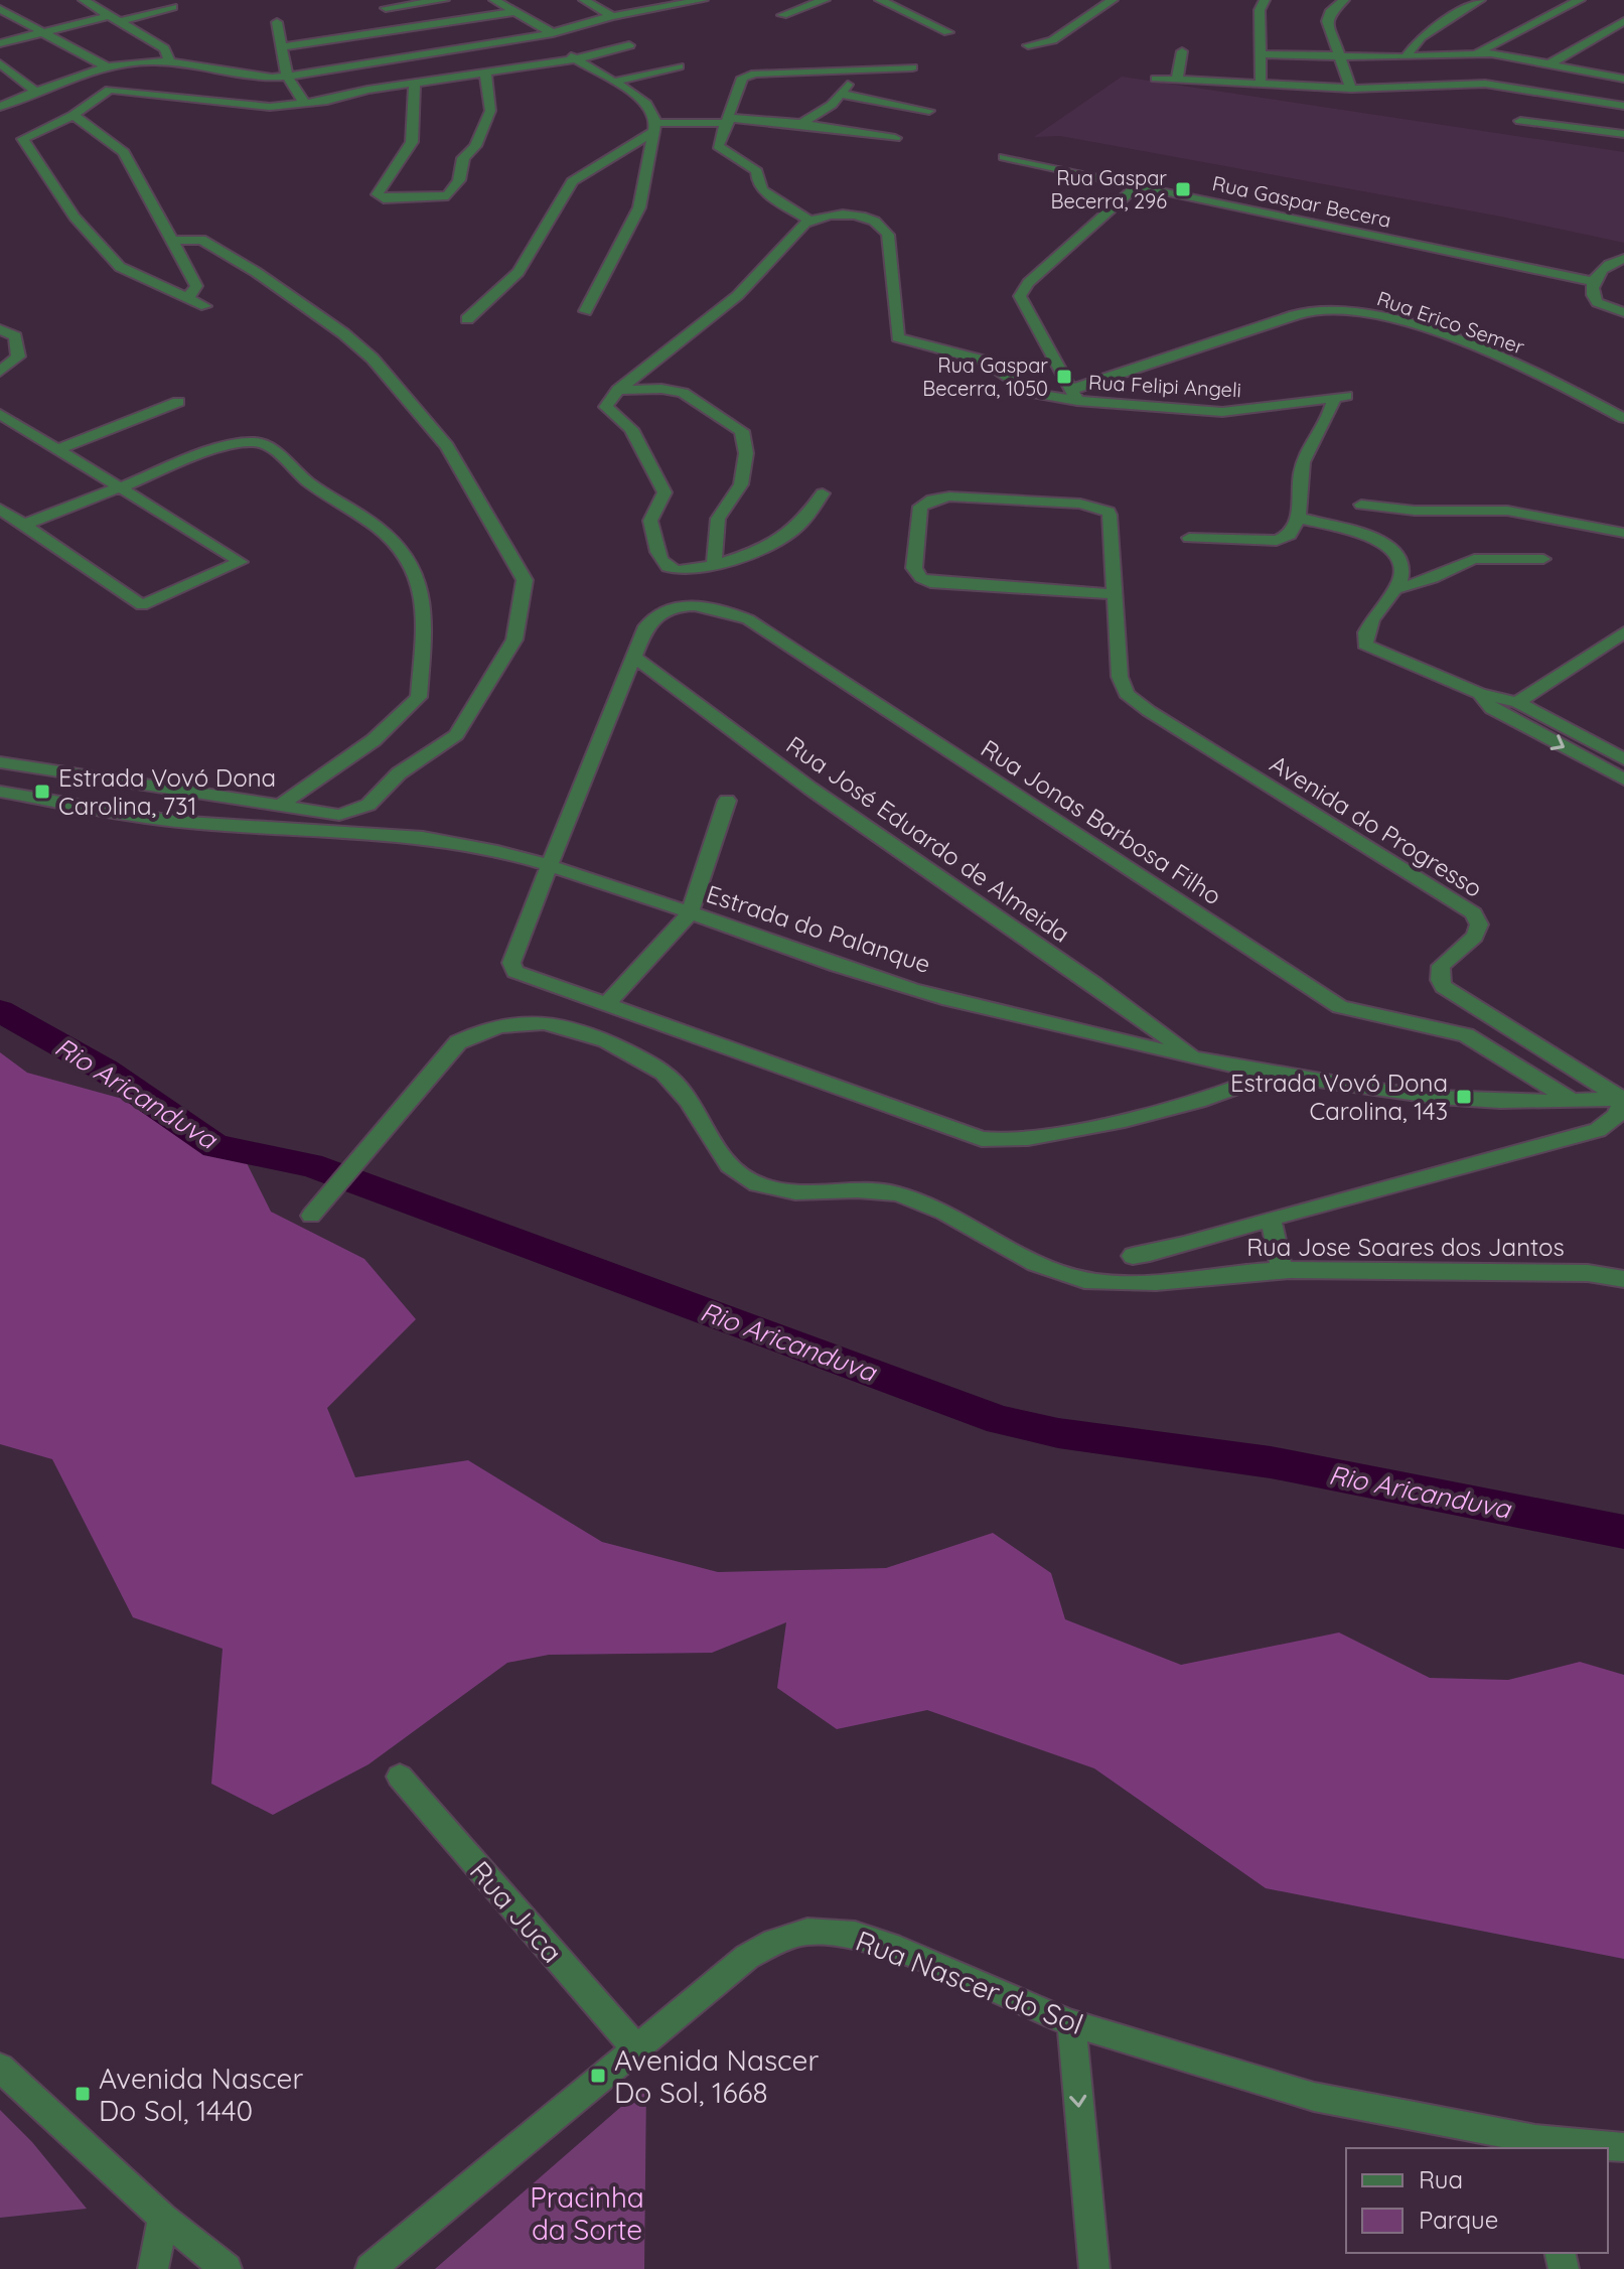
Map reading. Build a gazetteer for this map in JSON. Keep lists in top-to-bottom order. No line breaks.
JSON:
{"streets":{"street":["Rua Gaspar Becera","Rua Erico Semer","Rua Felipi Angeli","Rua Jonas Barbosa Filho","Avenida do Progresso","Rua José Eduardo de Almeida","Estrada do Palanque","Rua Jose Soares dos Jantos","Rua Juca","Rua Nascer do Sol"]},"crossings":[["Rua Erico Semer","Rua Felipi Angeli"],["Rua Jonas Barbosa Filho","Rua José Eduardo de Almeida"],["Rua Jonas Barbosa Filho","Estrada do Palanque"],["Avenida do Progresso","Estrada do Palanque"],["Rua José Eduardo de Almeida","Estrada do Palanque"],["Rua Juca","Rua Nascer do Sol"]],"water":["Rio Aricanduva"],"parks":["Pracinha da Sorte"],"places":{"transit":["Rua Gaspar Becerra, 296","Rua Gaspar Becerra, 1050","Estrada Vovó Dona Carolina, 731","Estrada Vovó Dona Carolina, 143","Avenida Nascer Do Sol, 1668","Avenida Nascer Do Sol, 1440"]},"legend":["Rua","Parque"]}
